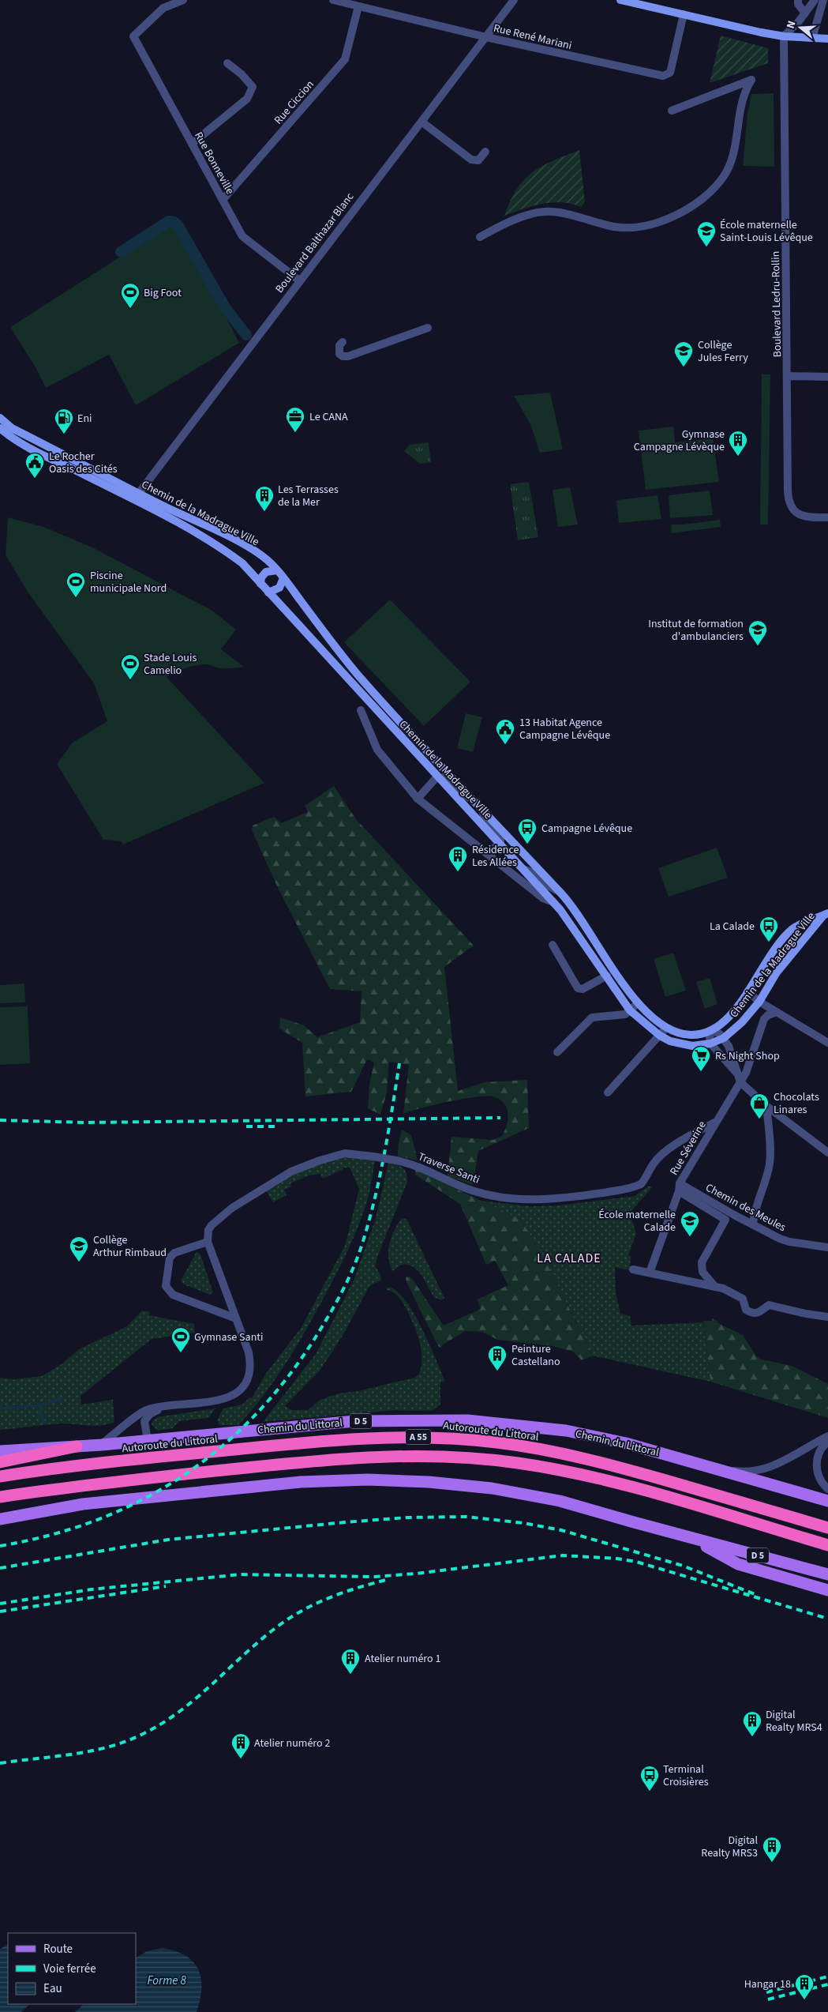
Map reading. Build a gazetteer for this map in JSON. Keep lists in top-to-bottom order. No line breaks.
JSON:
{"streets":{"highway":["Autoroute du Littoral","A 55"],"main road":["D 5","Chemin du Littoral"],"street":["Rue René Mariani","Rue Ciccion","Rue Bonneville","Boulevard Balthazar Blanc","Boulevard Ledru-Rollin","Chemin de la Madrague Ville","Rue Séverine","Traverse Santi","Chemin des Meules"]},"crossings":[["Rue René Mariani","Rue Ciccion"],["Rue René Mariani","Boulevard Balthazar Blanc"],["Rue Ciccion","Rue Bonneville"],["Rue Bonneville","Boulevard Balthazar Blanc"],["Boulevard Balthazar Blanc","Chemin de la Madrague Ville"],["Rue Séverine","Traverse Santi"],["Rue Séverine","Chemin des Meules"]],"districts":["LA CALADE"],"water":["Forme 8"],"places":{"school or university":["École maternelle Saint-Louis Lévêque","Collège Jules Ferry","Institut de formation d'ambulanciers","École maternelle Calade","Collège Arthur Rimbaud"],"sports":["Big Foot","Piscine municipale Nord","Stade Louis Camelio","Gymnase Santi"],"office":["Le CANA"],"fuel station":["Eni"],"building":["Gymnase Campagne Lévèque","Les Terrasses de la Mer","Résidence Les Allées","Peinture Castellano","Atelier numéro 1","Digital Realty MRS4","Atelier numéro 2","Digital Realty MRS3","Hangar 18"],"public building":["Le Rocher Oasis des Cités","13 Habitat Agence Campagne Lévêque"],"bus stop":["Campagne Lévêque","La Calade","Terminal Croisières"],"supermarket":["Rs Night Shop"],"shop":["Chocolats Linares"]},"legend":["Route","Voie ferrée","Eau"],"north":"left"}
